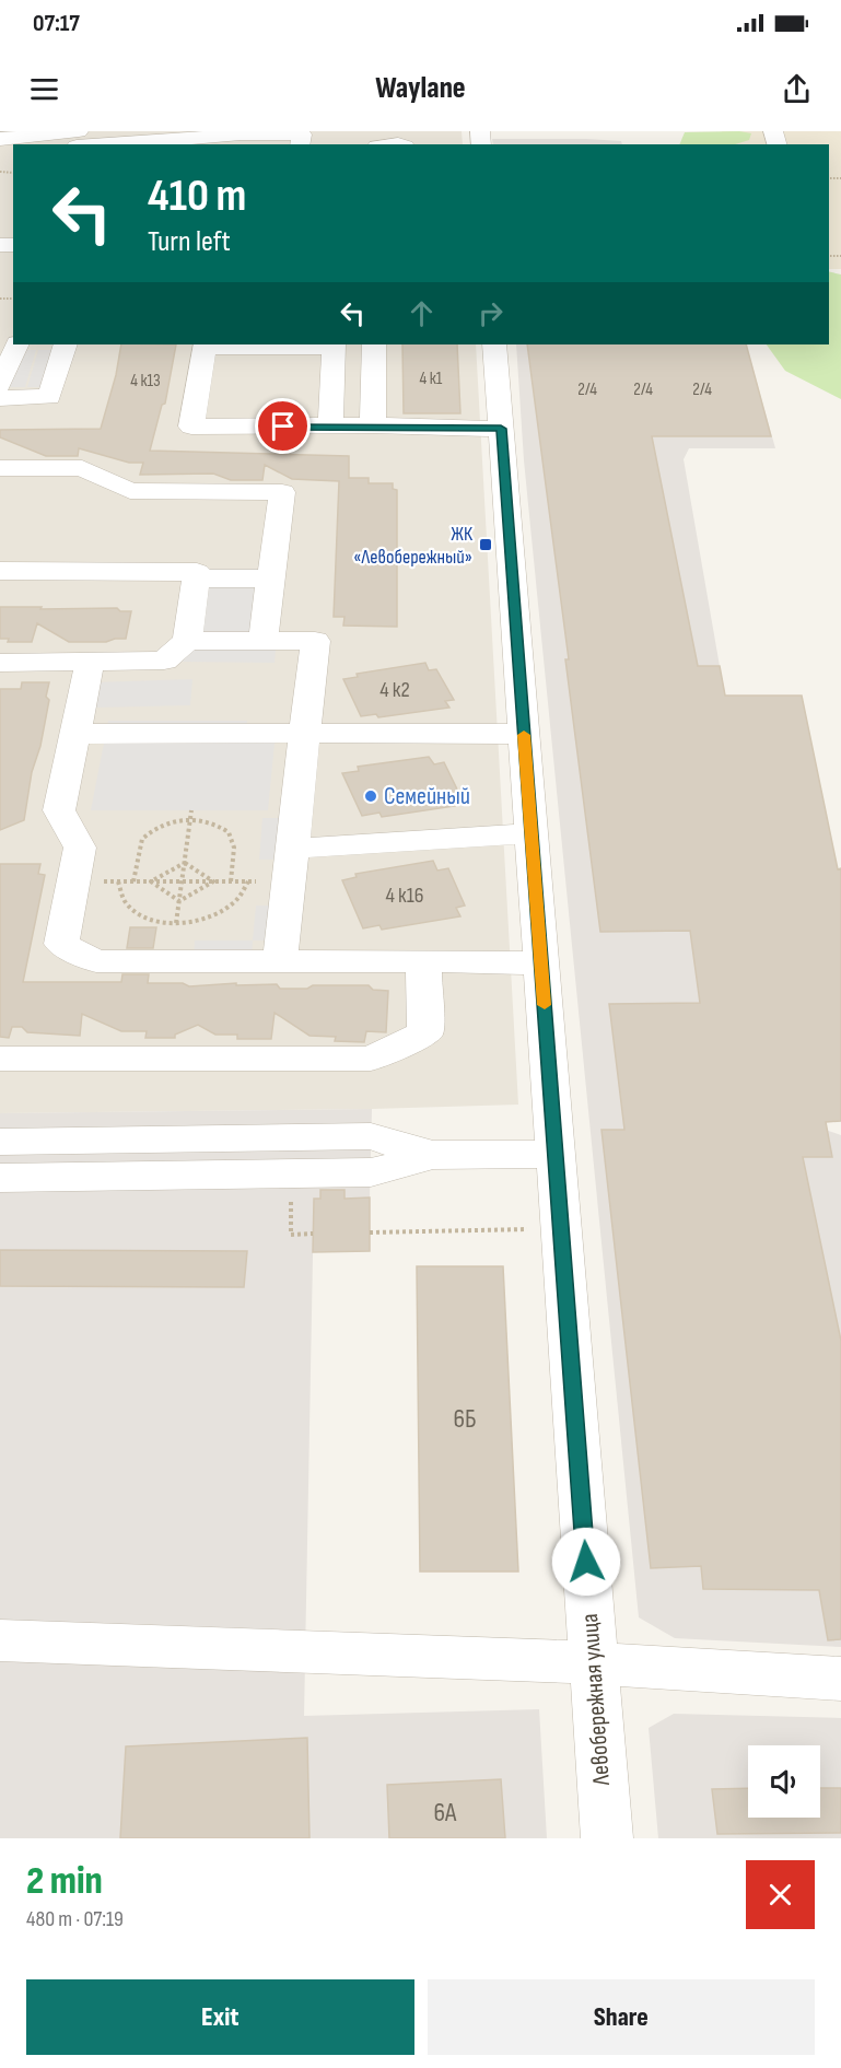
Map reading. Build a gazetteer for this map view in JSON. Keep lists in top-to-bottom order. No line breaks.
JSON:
{"streets":{"street":["Левобережная улица"]},"places":{"transit":["ЖК «Левобережный»"],"other":["Семейный"]},"house_numbers":["4 к1","4 к13","2/4","2/4","2/4","4 к2","4 к16","6Б","6А"],"page":{"status":"07:17","header":"Waylane","turn":["410 m","Turn left"],"heading":["2 min","480 m · 07:19"],"buttons":["Exit","Share"]}}
